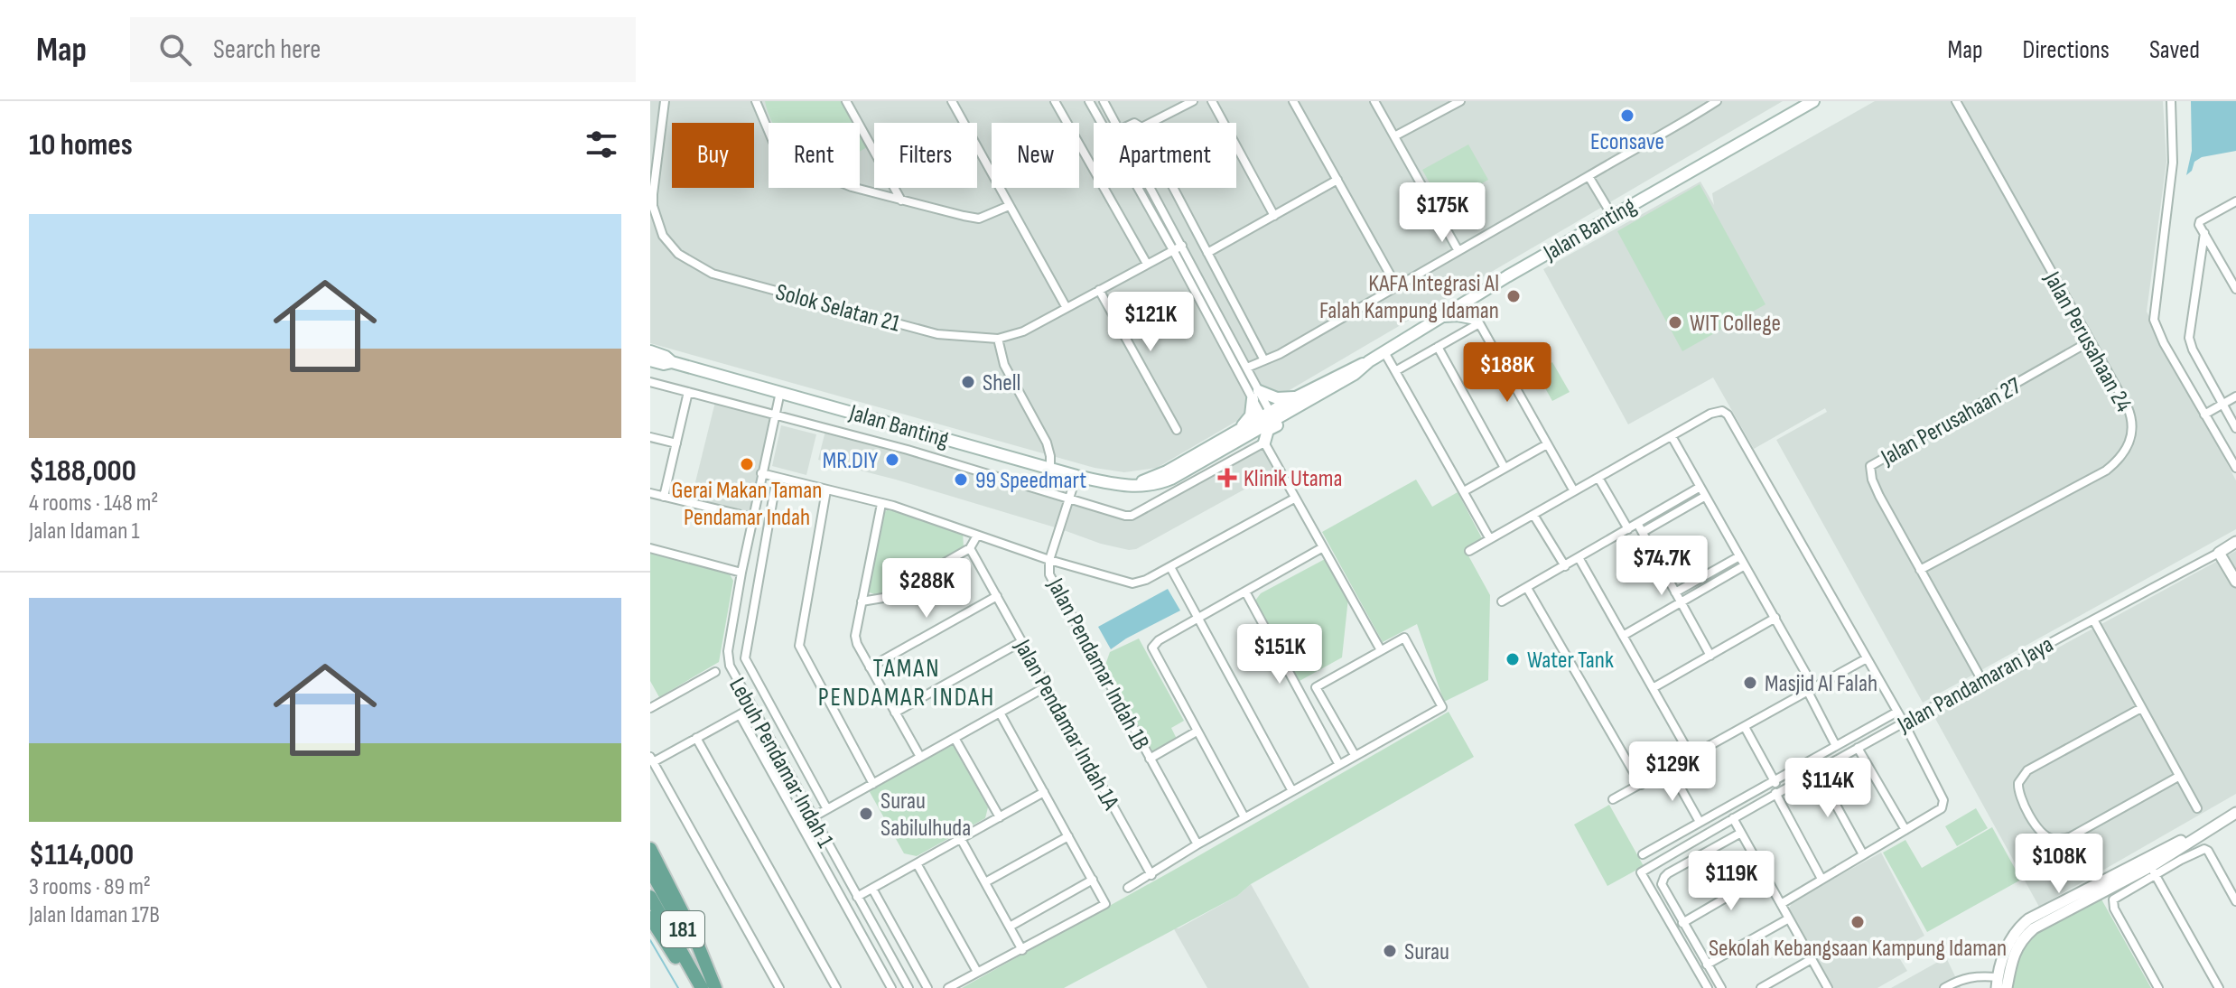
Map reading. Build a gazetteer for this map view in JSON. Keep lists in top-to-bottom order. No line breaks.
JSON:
{"streets":{"main road":["Jalan Banting","181"],"street":["Solok Selatan 21","Jalan Perusahaan 24","Jalan Perusahaan 27","Jalan Pendamar Indah 1B","Jalan Pandamaran Jaya","Jalan Pendamar Indah 1A","Lebuh Pendamar Indah 1"]},"crossings":[["Jalan Banting","Jalan Pendamar Indah 1B"],["Jalan Banting","Lebuh Pendamar Indah 1"],["Jalan Perusahaan 24","Jalan Perusahaan 27"],["Jalan Perusahaan 27","Jalan Pandamaran Jaya"]],"districts":["TAMAN PENDAMAR INDAH"],"places":{"other":["Econsave","KAFA Integrasi Al Falah Kampung Idaman","WIT College","Shell","MR.DIY","Gerai Makan Taman Pendamar Indah","99 Speedmart","Water Tank","Masjid Al Falah","Surau Sabilulhuda","Sekolah Kebangsaan Kampung Idaman","Surau"],"health":["Klinik Utama"]},"page":{"header":"Map","search":"Search here","nav":["Map","Directions","Saved"],"heading":"10 homes","chip":["Buy","Rent","Filters","New","Apartment"],"price":["$175K","$121K","$188K","$74.7K","$288K","$151K","$129K","$114K","$108K","$119K"],"list":[{"name":"$188,000","note":"4 rooms · 148 m² · Jalan Idaman 1"},{"name":"$114,000","note":"3 rooms · 89 m² · Jalan Idaman 17B"}]}}
